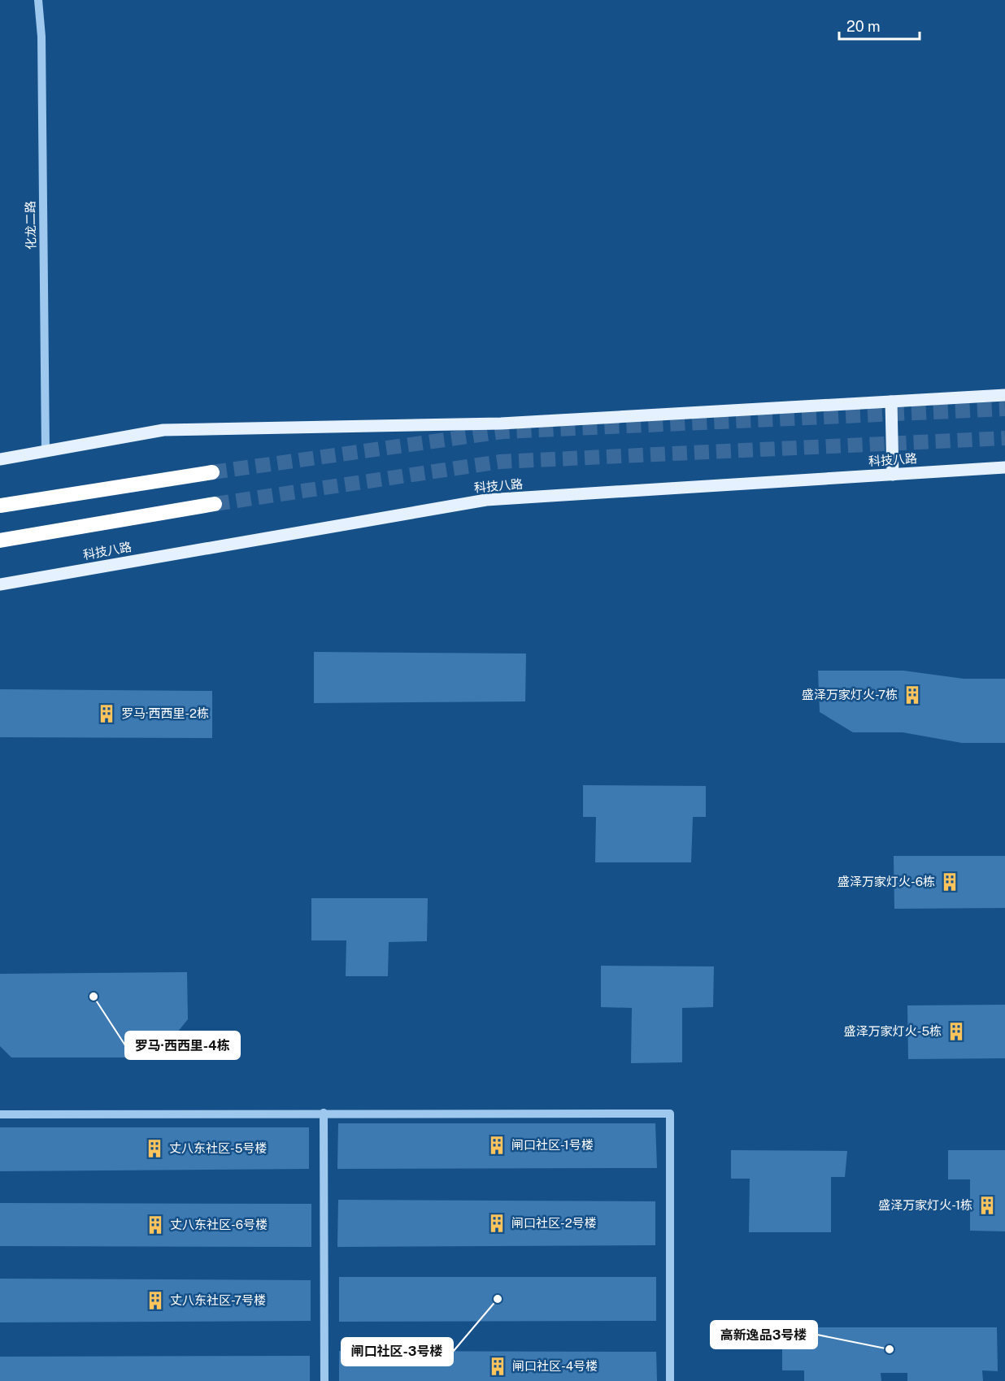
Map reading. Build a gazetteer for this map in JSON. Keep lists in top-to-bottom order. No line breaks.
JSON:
{"streets":{"main road":["科技八路"],"street":["化龙二路"]},"places":{"building":["盛泽万家灯火-7栋","罗马·西西里-2栋","盛泽万家灯火-6栋","盛泽万家灯火-5栋","闸口社区-1号楼","丈八东社区-5号楼","盛泽万家灯火-1栋","闸口社区-2号楼","丈八东社区-6号楼","丈八东社区-7号楼","闸口社区-4号楼"],"other":["罗马·西西里-4栋","闸口社区-3号楼","高新逸品3号楼"]},"scale_bar":"20 m"}
